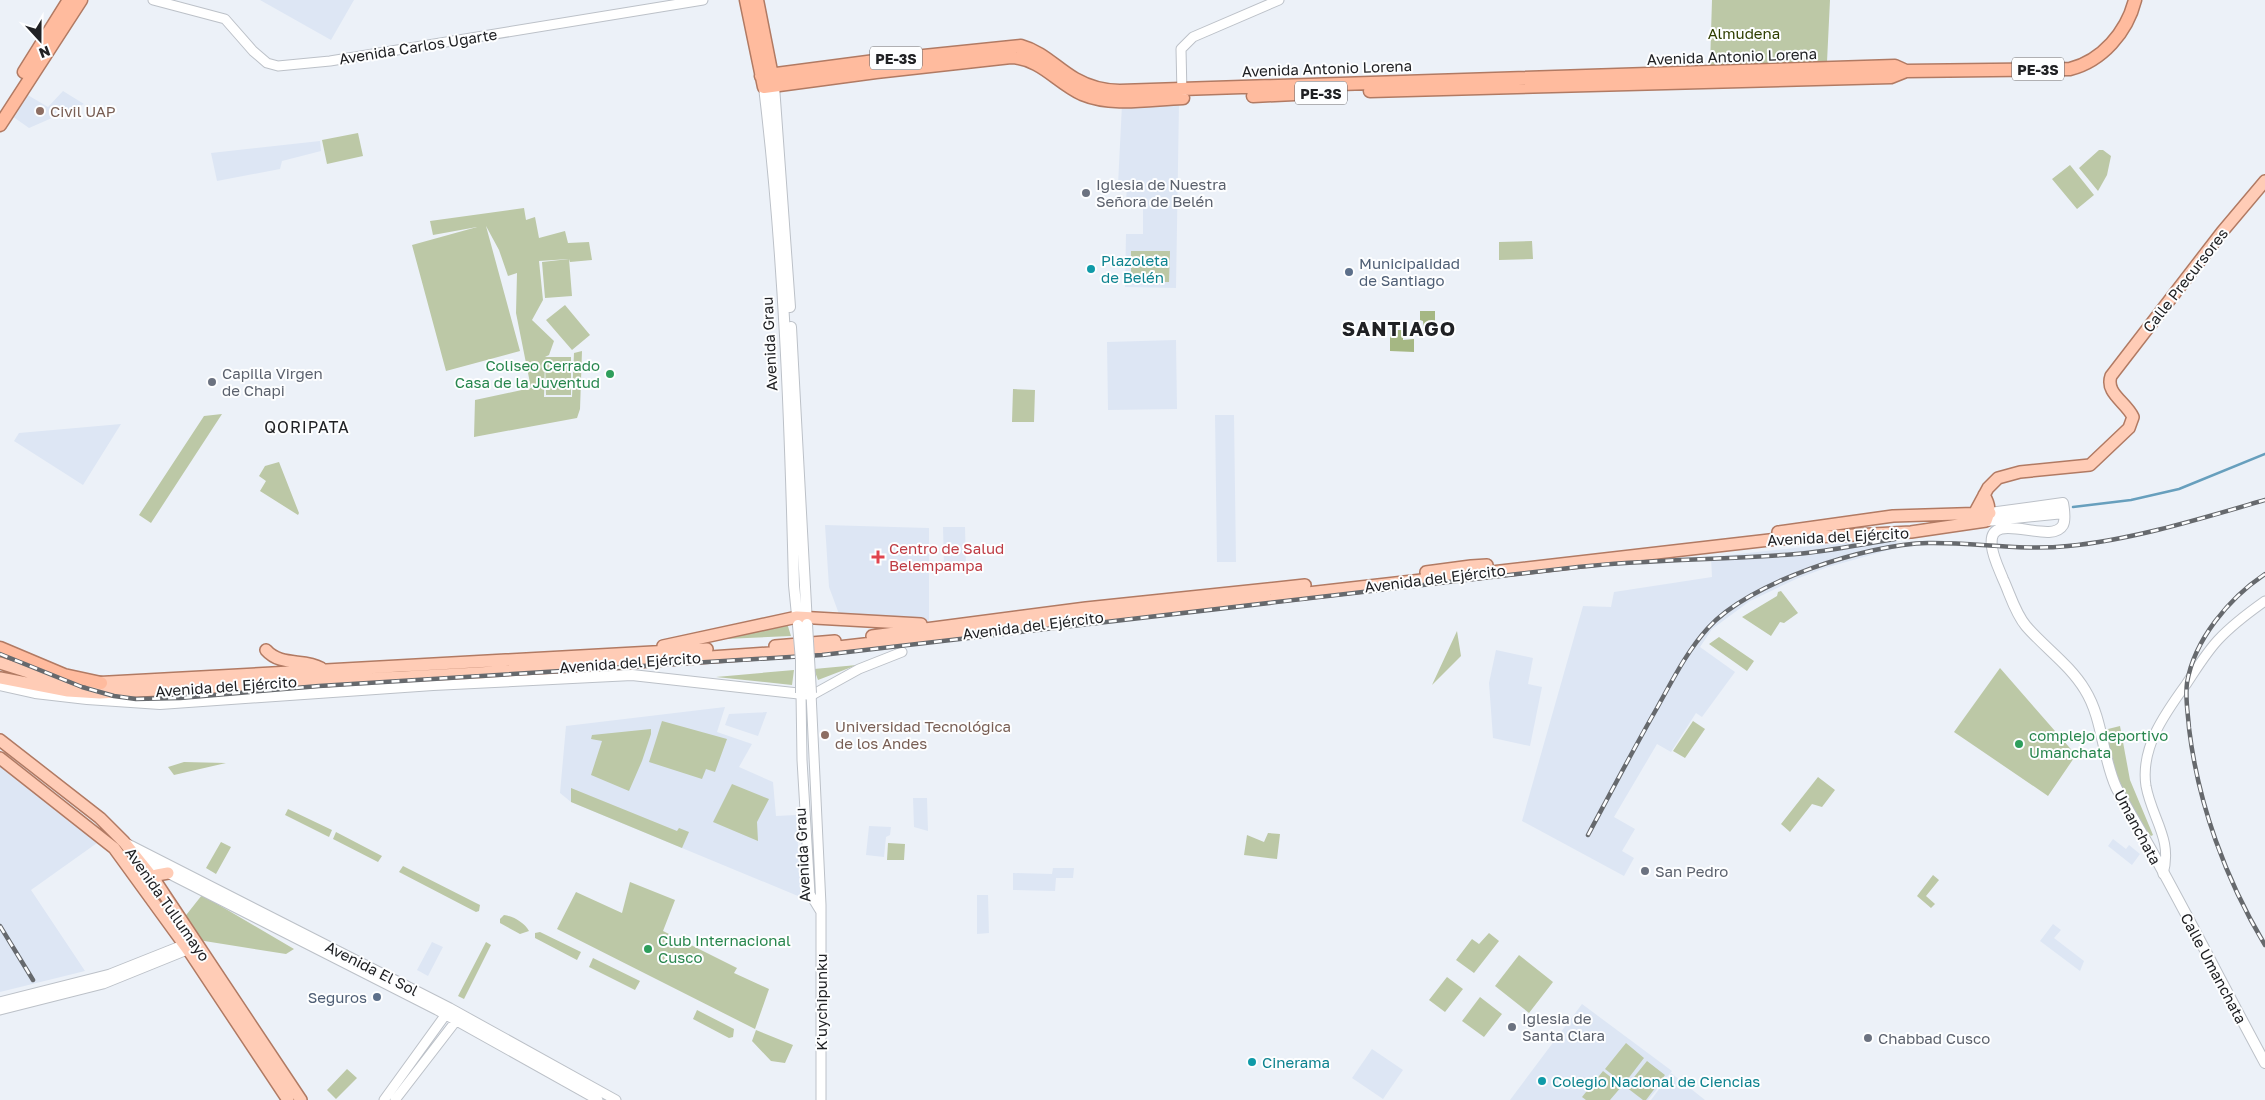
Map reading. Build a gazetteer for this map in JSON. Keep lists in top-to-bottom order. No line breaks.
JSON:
{"streets":{"highway":["Avenida Antonio Lorena","PE-3S","Avenida Grau"],"main road":["Calle Precursores","Avenida del Ejército","Umanchata","Avenida Tullumayo","Calle Umanchata"],"street":["Avenida Carlos Ugarte","Avenida El Sol","K'uychipunku"]},"crossings":[["Avenida Antonio Lorena","Avenida Grau"],["Calle Precursores","Avenida del Ejército"],["Avenida Grau","Avenida del Ejército"],["Avenida Grau","K'uychipunku"],["Avenida del Ejército","Umanchata"],["Umanchata","Calle Umanchata"],["Avenida Tullumayo","Avenida El Sol"]],"districts":["SANTIAGO","QORIPATA"],"parks":["Almudena"],"places":{"other":["Civil UAP","Iglesia de Nuestra Señora de Belén","Plazoleta de Belén","Municipalidad de Santiago","Coliseo Cerrado Casa de la Juventud","Capilla Virgen de Chapi","Universidad Tecnológica de los Andes","complejo deportivo Umanchata","San Pedro","Club Internacional Cusco","Seguros","Iglesia de Santa Clara","Chabbad Cusco","Cinerama","Colegio Nacional de Ciencias"],"health":["Centro de Salud Belempampa"]},"north":"bottom"}
